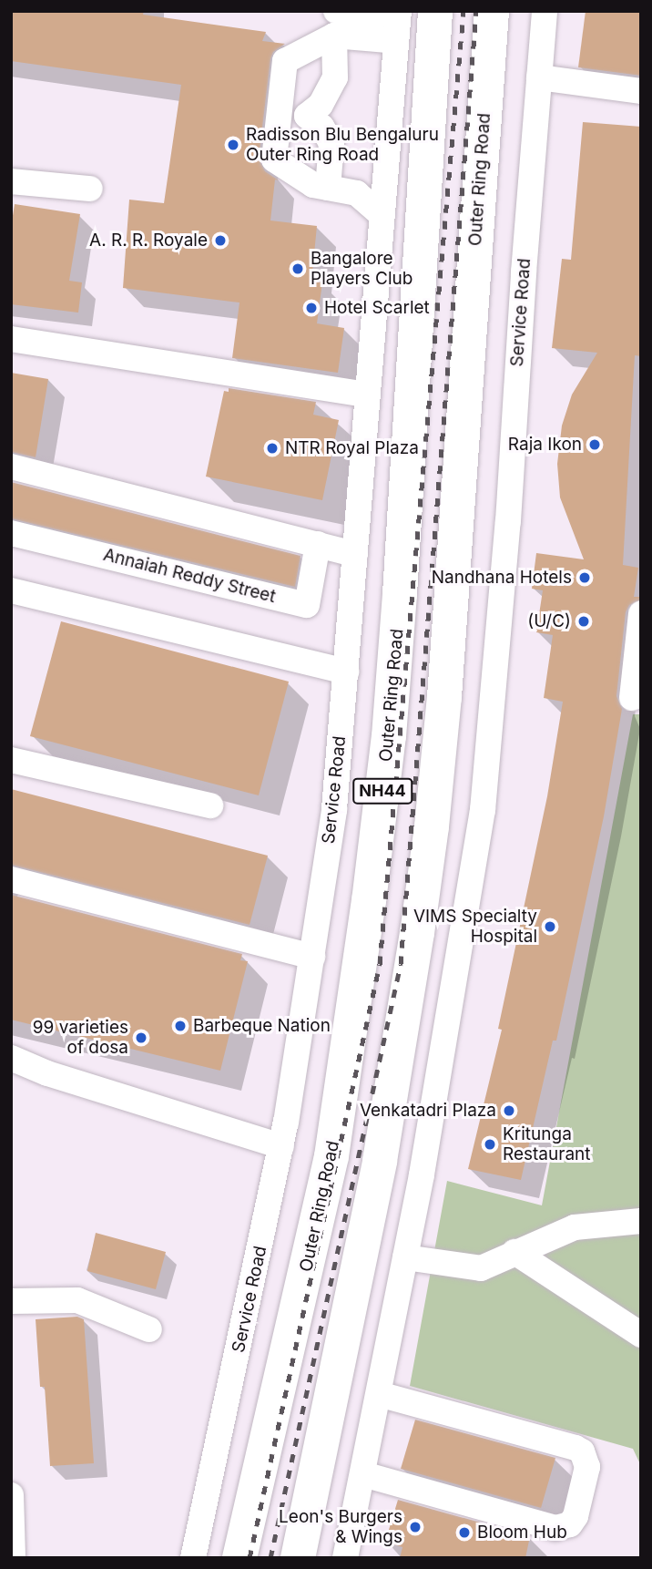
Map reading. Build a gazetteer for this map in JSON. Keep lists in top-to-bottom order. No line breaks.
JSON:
{"streets":{"highway":["Outer Ring Road","NH44"],"street":["Service Road","Annaiah Reddy Street"]},"places":["Radisson Blu Bengaluru Outer Ring Road","A. R. R. Royale","Bangalore Players Club","Hotel Scarlet","Raja Ikon","NTR Royal Plaza","Nandhana Hotels","(U/C)","VIMS Specialty Hospital","Barbeque Nation","99 varieties of dosa","Venkatadri Plaza","Kritunga Restaurant","Leon's Burgers & Wings","Bloom Hub"]}
